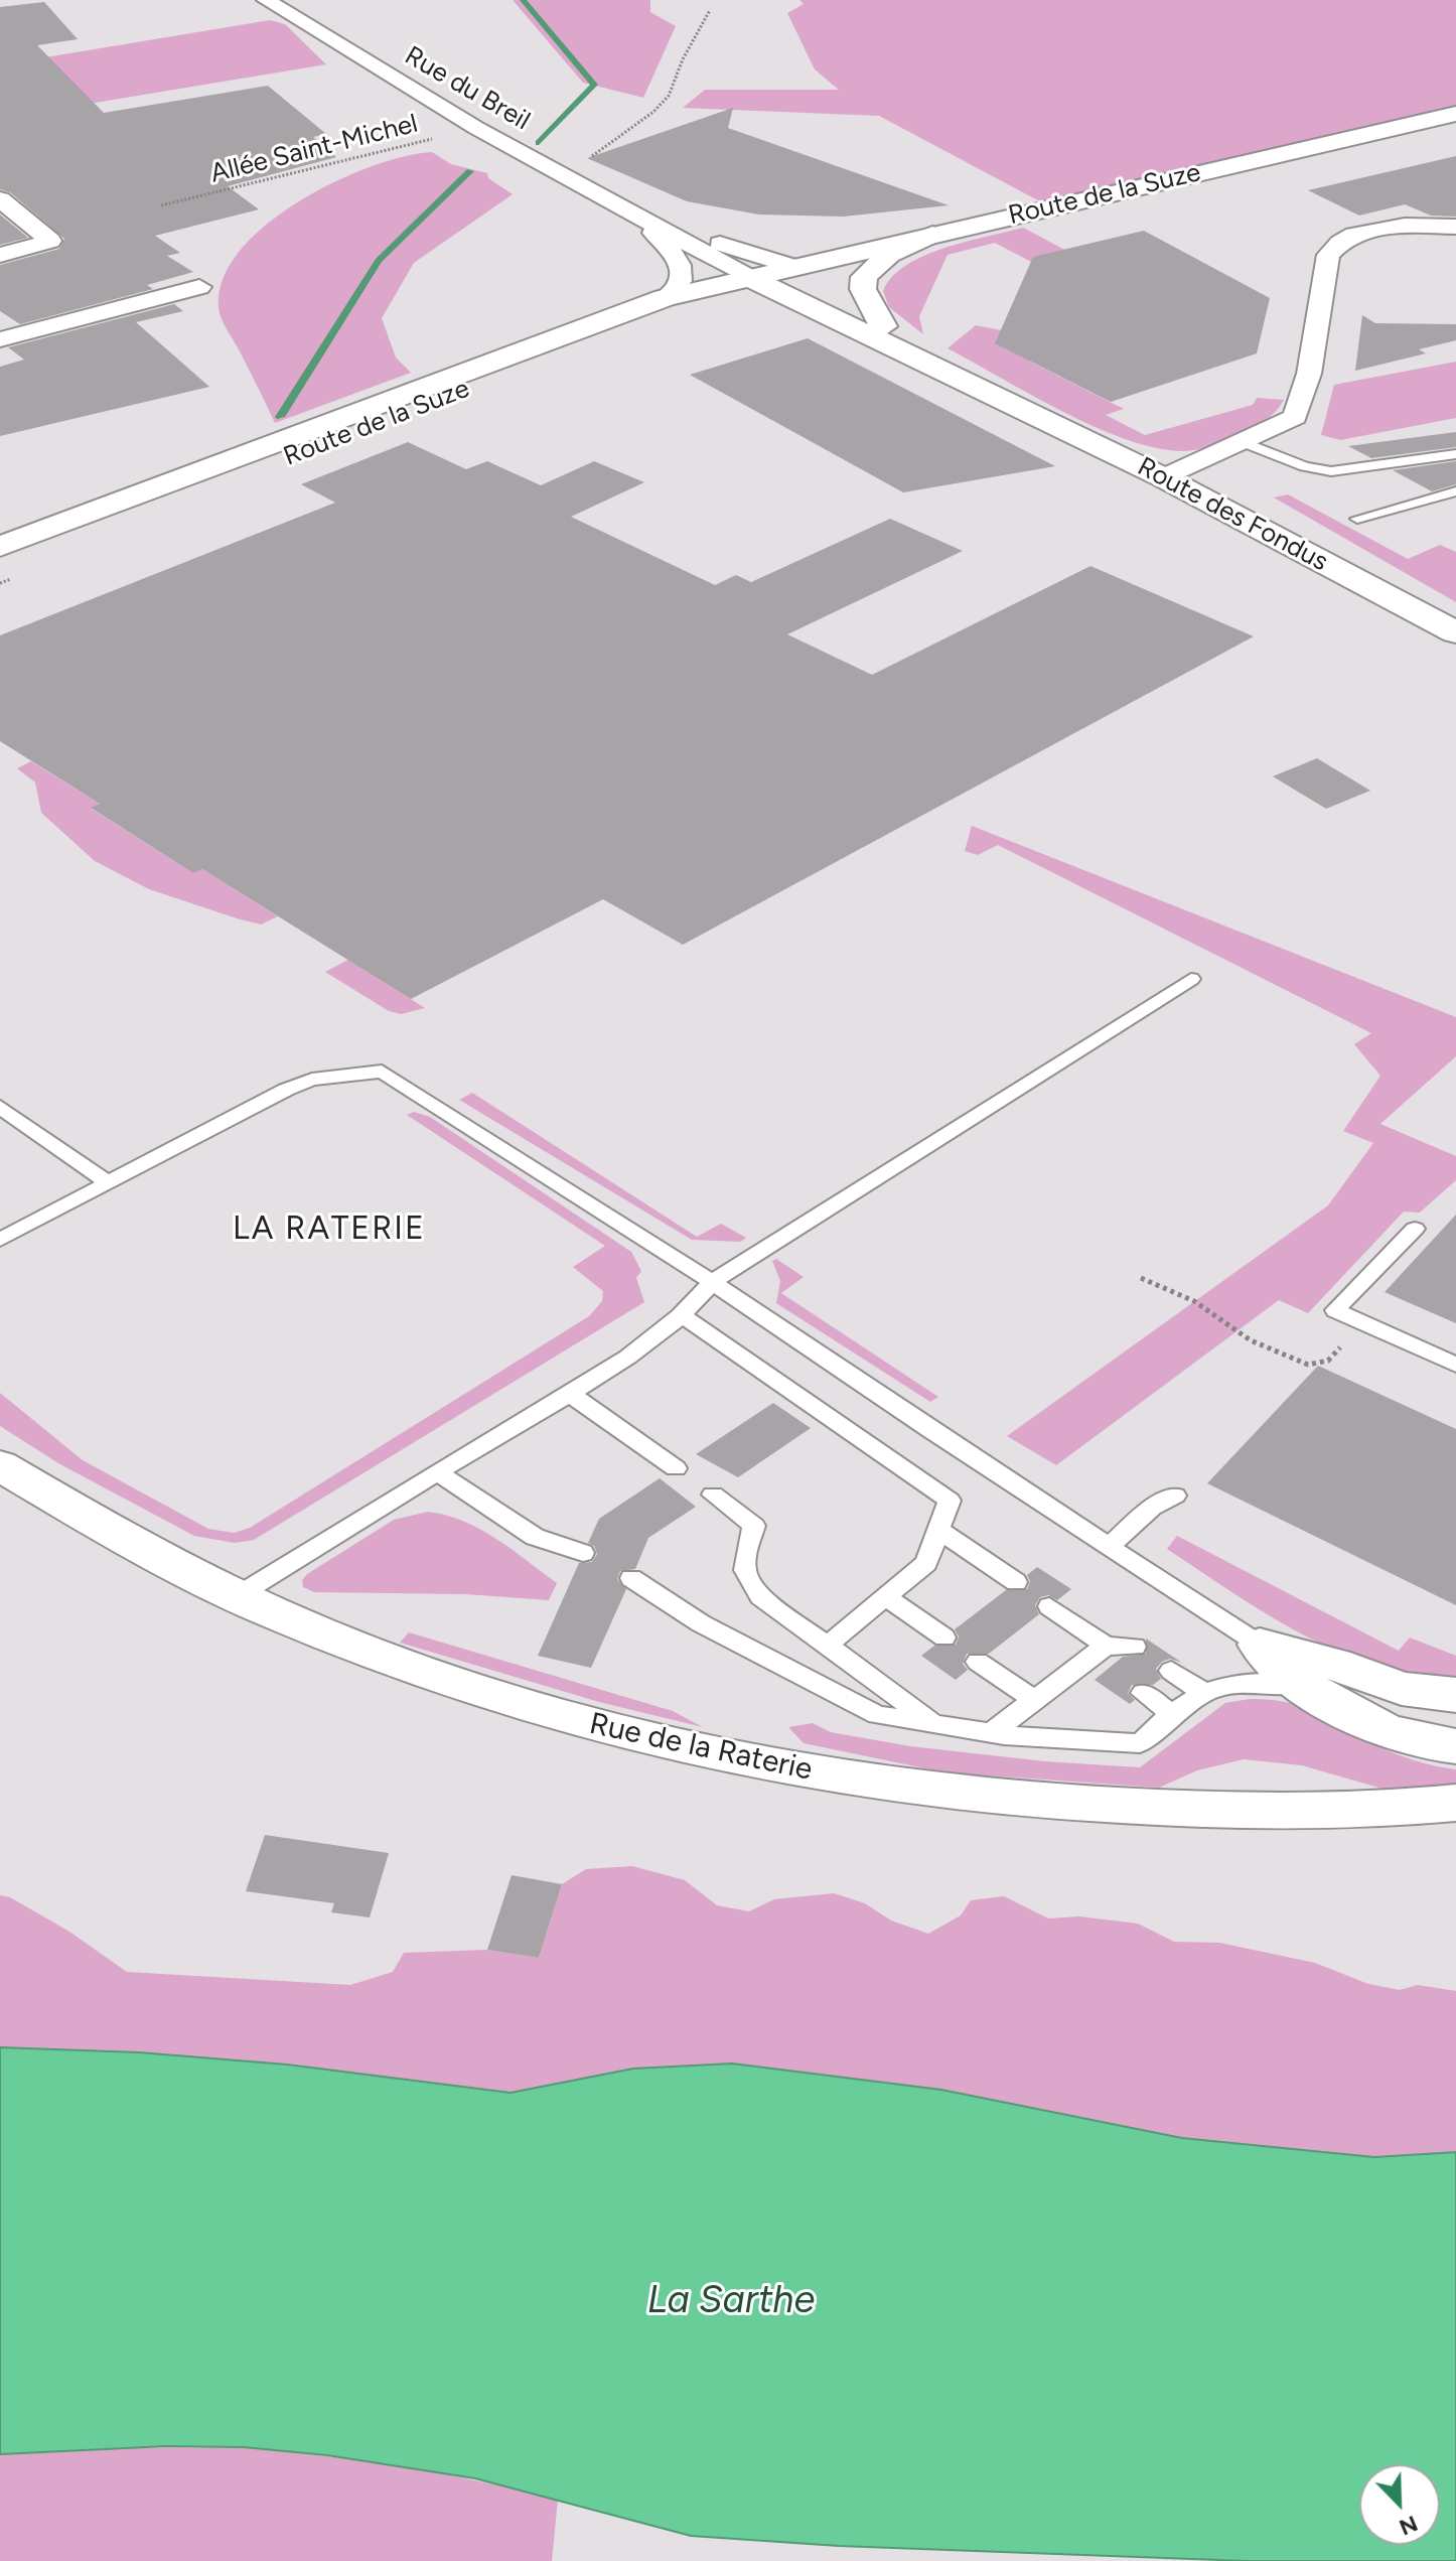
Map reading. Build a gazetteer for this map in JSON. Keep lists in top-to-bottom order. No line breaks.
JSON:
{"streets":{"main road":["Route de la Suze","Route des Fondus"],"street":["Rue du Breil","Rue de la Raterie"],"path":["Allée Saint-Michel"]},"crossings":[["Rue du Breil","Allée Saint-Michel"],["Rue du Breil","Route de la Suze"],["Rue du Breil","Route des Fondus"],["Route de la Suze","Route des Fondus"]],"districts":["LA RATERIE"],"water":["La Sarthe"],"north":"bottom right"}
